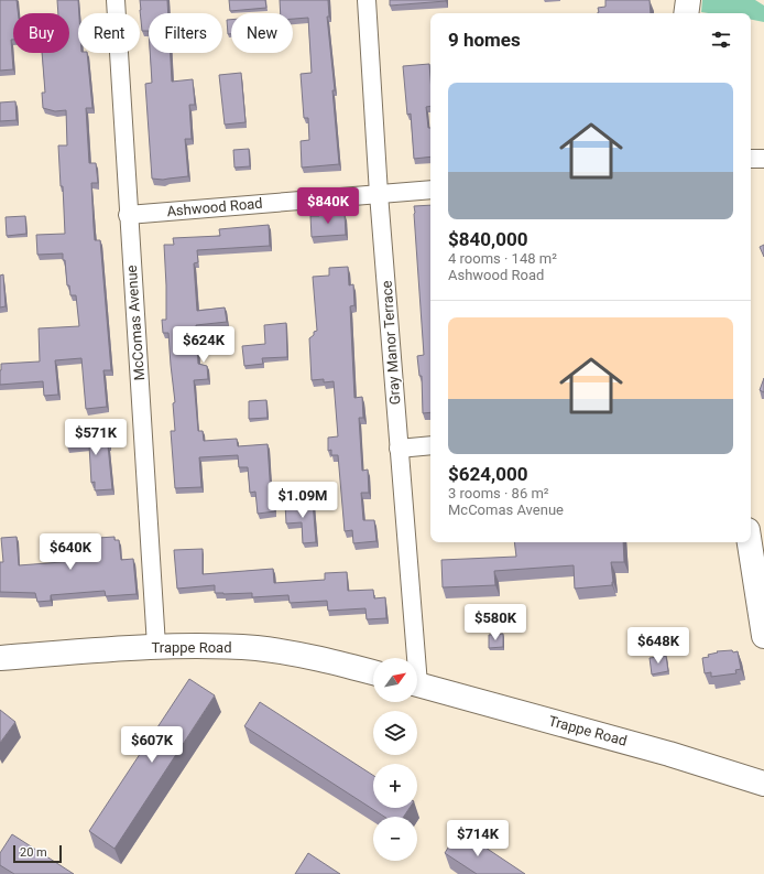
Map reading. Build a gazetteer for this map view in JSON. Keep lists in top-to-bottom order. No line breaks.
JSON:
{"streets":{"street":["Ashwood Road","McComas Avenue","Gray Manor Terrace","Trappe Road"]},"crossings":[["Ashwood Road","McComas Avenue"],["Ashwood Road","Gray Manor Terrace"],["McComas Avenue","Trappe Road"]],"scale_bar":"20 m","north":"top right","page":{"chip":["Buy","Rent","Filters","New"],"heading":"9 homes","list":[{"name":"$840,000","note":"4 rooms · 148 m² · Ashwood Road"},{"name":"$624,000","note":"3 rooms · 86 m² · McComas Avenue"}],"price":["$840K","$624K","$571K","$1.09M","$640K","$580K","$648K","$607K","$714K"],"map_buttons":["+","−"],"scale":"20 m"}}
